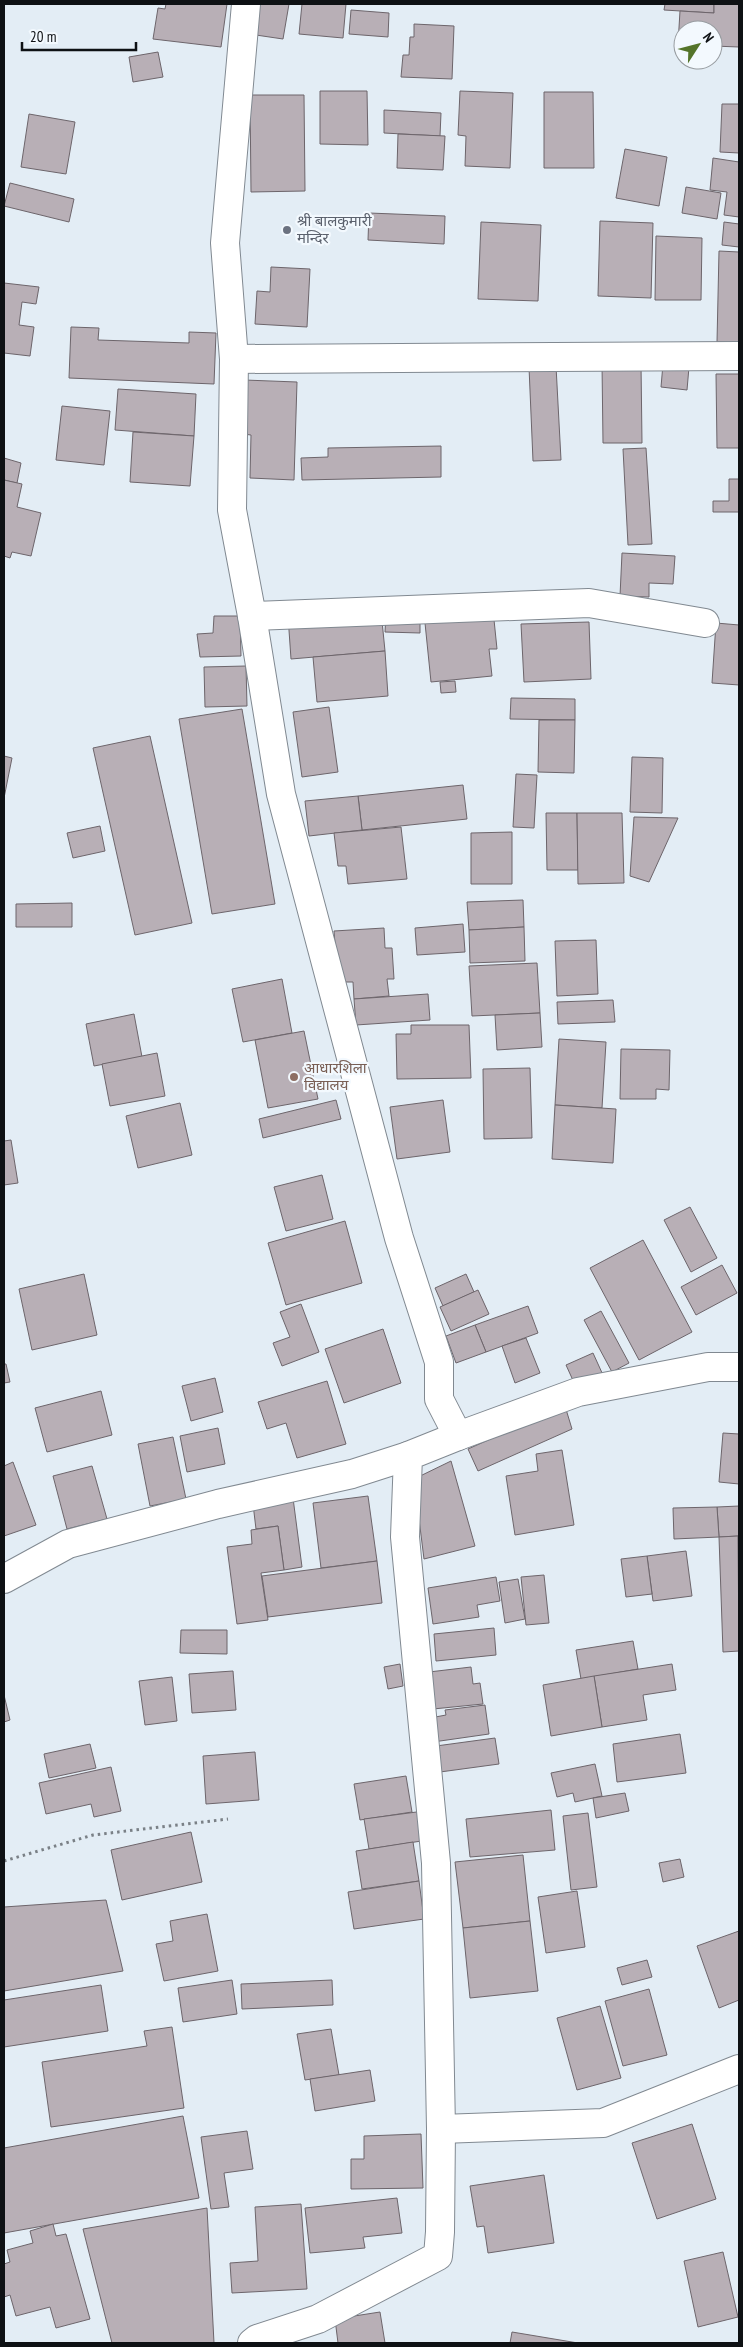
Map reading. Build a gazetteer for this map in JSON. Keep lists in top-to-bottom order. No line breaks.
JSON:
{"places":["श्री बालकुमारी मन्दिर","आधारशिला विद्यालय"],"scale_bar":"20 m","north":"top right"}
